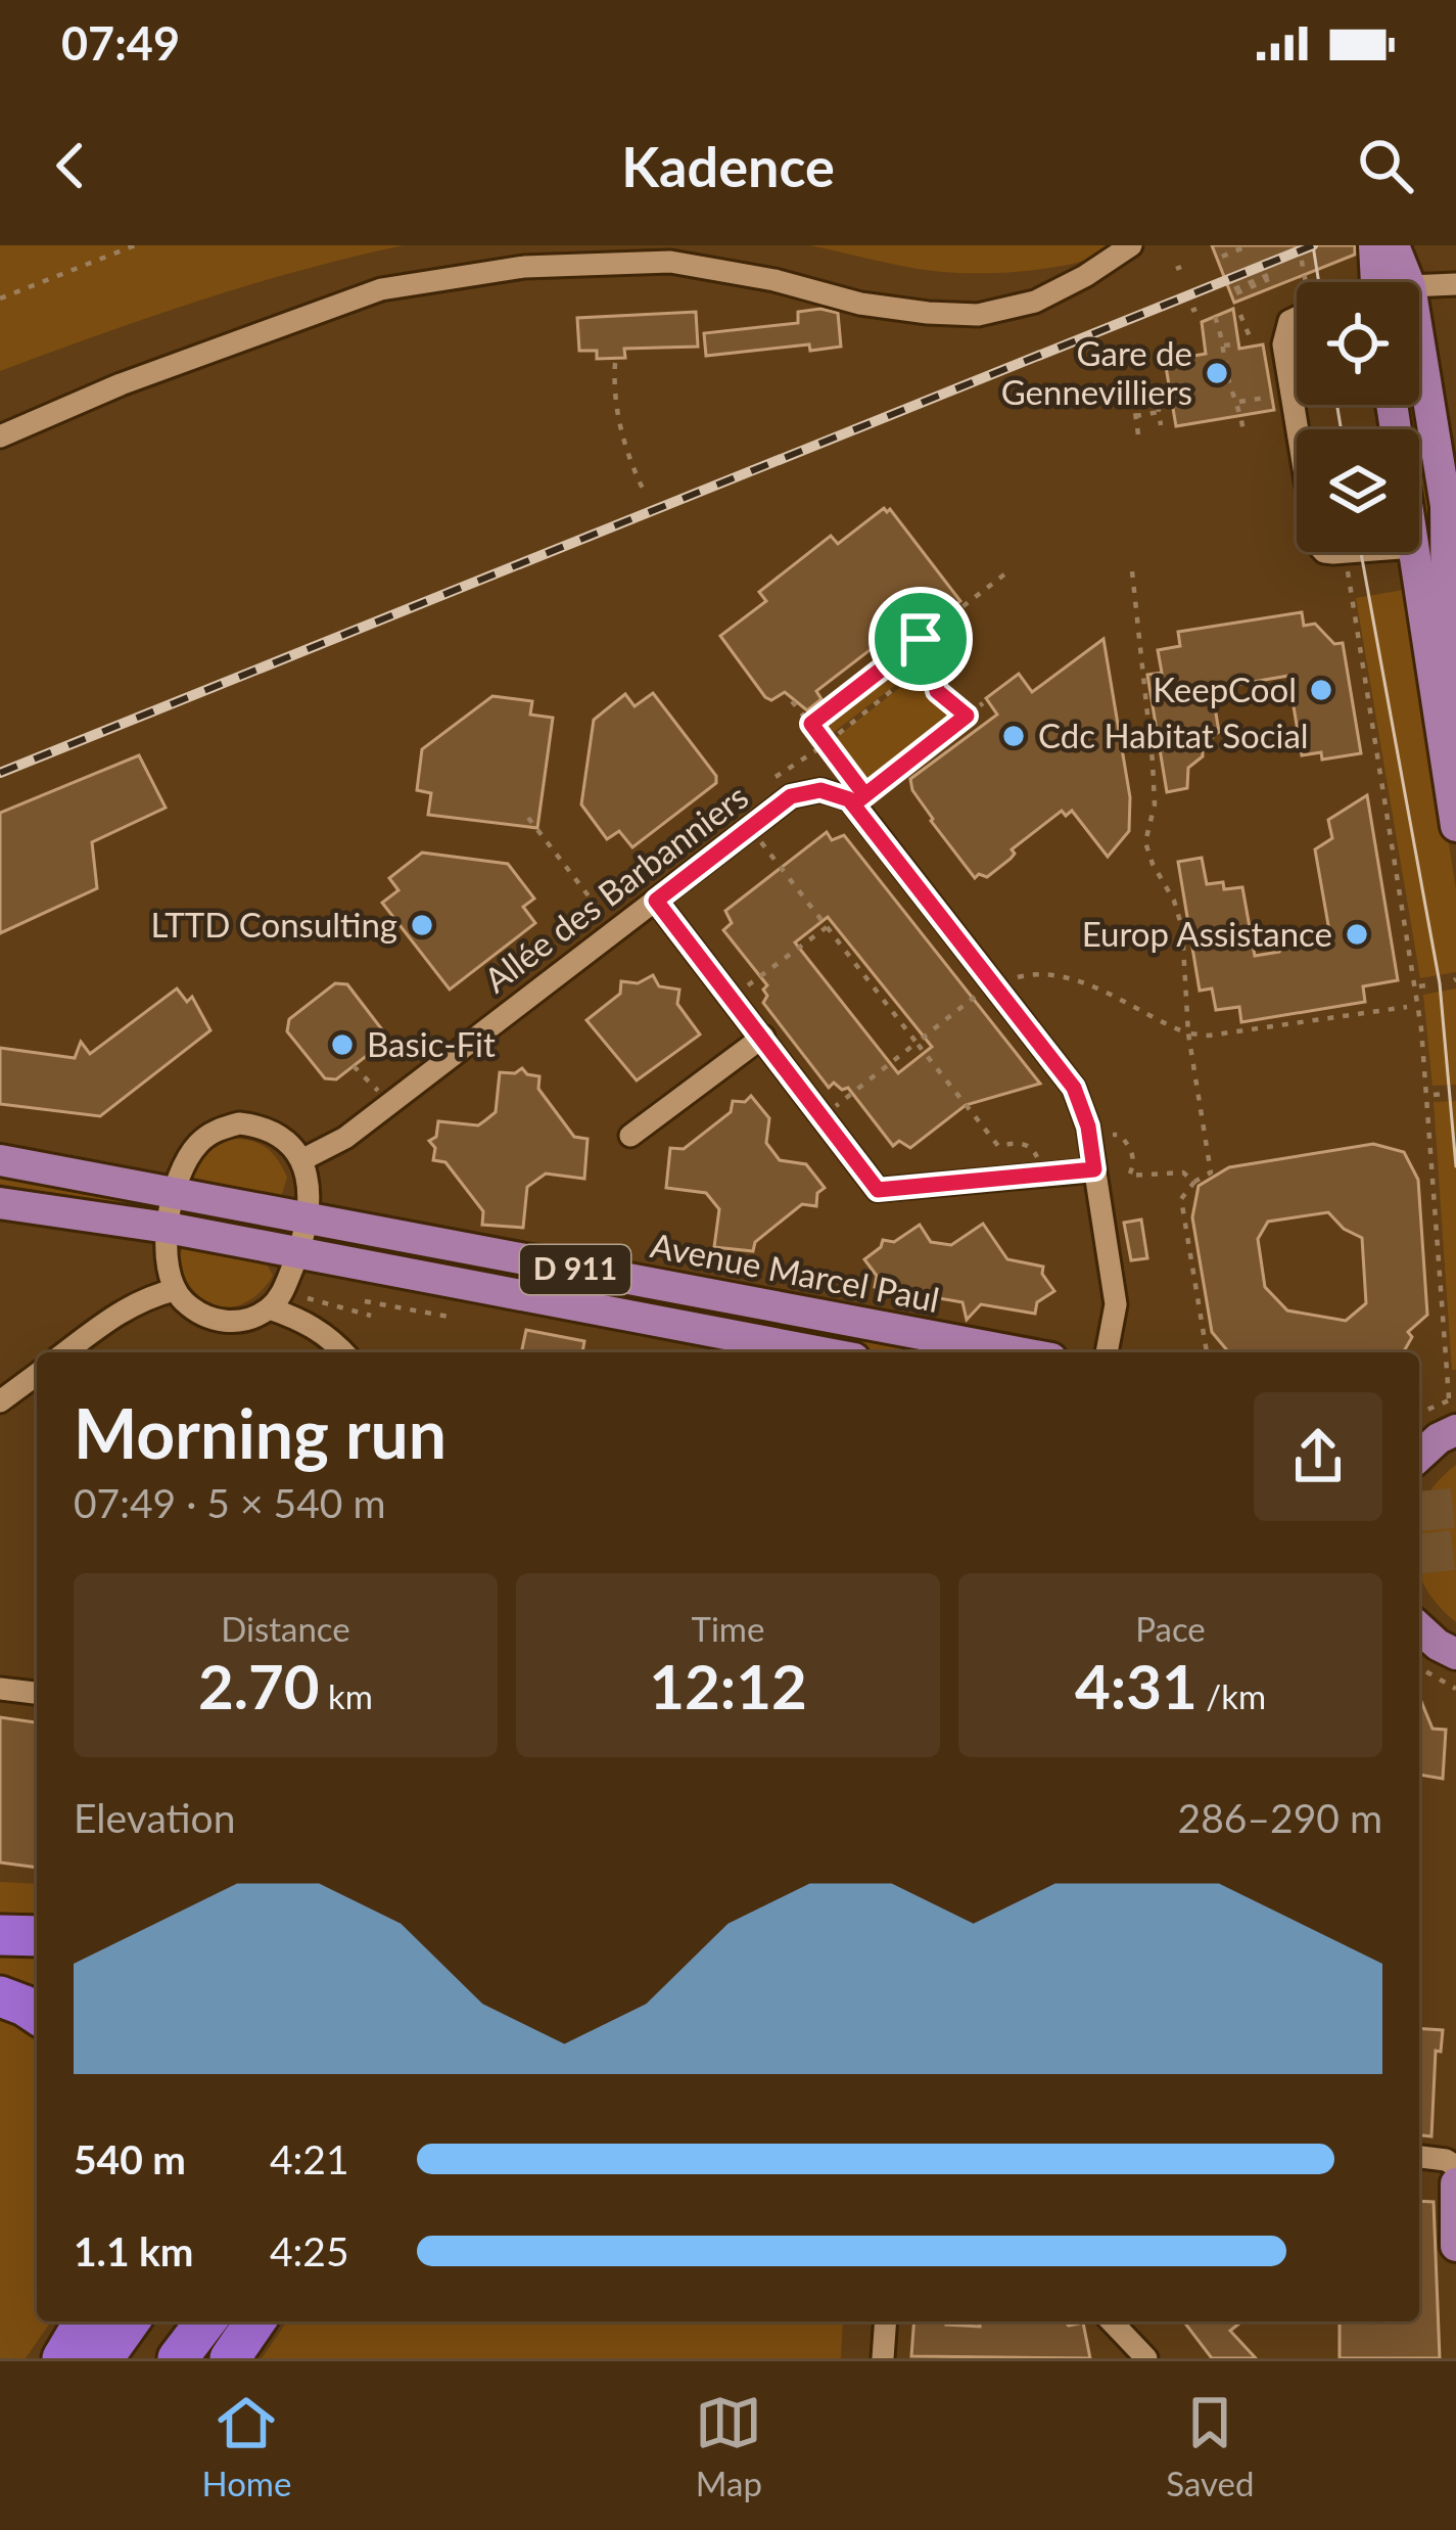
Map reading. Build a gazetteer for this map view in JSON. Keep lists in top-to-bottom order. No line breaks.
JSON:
{"streets":{"main road":["D 911","Avenue Marcel Paul"],"street":["Allée des Barbanniers"]},"places":["Gare de Gennevilliers","KeepCool","Cdc Habitat Social","LTTD Consulting","Europ Assistance","Basic-Fit"],"page":{"status":"07:49","header":"Kadence","heading":["Morning run","07:49 · 5 × 540 m"],"stats":[["Distance","2.70 km"],["Time","12:12"],["Pace","4:31 /km"]],"chart":["Elevation","286–290 m"],"list":[{"name":"540 m","note":"4:21"},{"name":"1.1 km","note":"4:25"}],"tabs":["Home","Map","Saved"]}}
